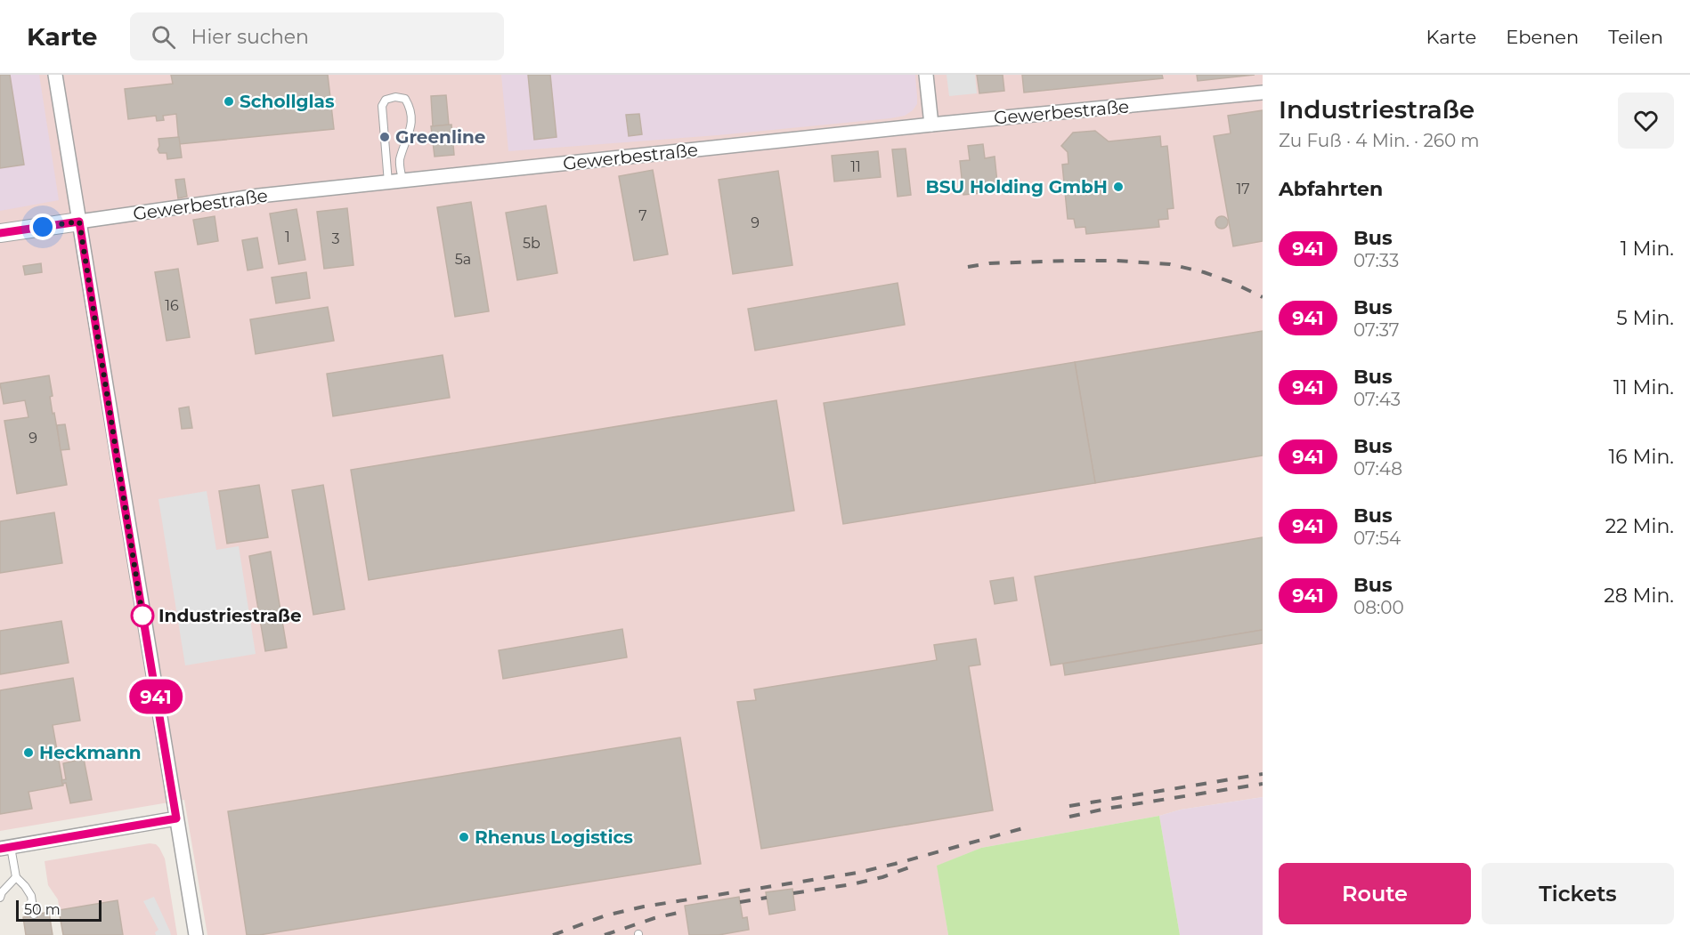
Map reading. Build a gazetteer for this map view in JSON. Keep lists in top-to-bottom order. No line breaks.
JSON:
{"streets":{"street":["Gewerbestraße"]},"places":["Schollglas","Greenline","BSU Holding GmbH","Industriestraße","Heckmann","Rhenus Logistics"],"lines":["bus line 941"],"house_numbers":["11","17","7","9","1","3","5b","5a","16","9"],"scale_bar":"50 m","page":{"header":"Karte","search":"Hier suchen","nav":["Karte","Ebenen","Teilen"],"on_map":"941","heading":[["Industriestraße","Zu Fuß · 4 Min. · 260 m"],"Abfahrten"],"list":[{"mark":"941","name":"Bus","note":"07:33","value":"1 Min."},{"mark":"941","name":"Bus","note":"07:37","value":"5 Min."},{"mark":"941","name":"Bus","note":"07:43","value":"11 Min."},{"mark":"941","name":"Bus","note":"07:48","value":"16 Min."},{"mark":"941","name":"Bus","note":"07:54","value":"22 Min."},{"mark":"941","name":"Bus","note":"08:00","value":"28 Min."}],"buttons":["Route","Tickets"],"scale":"50 m"}}
